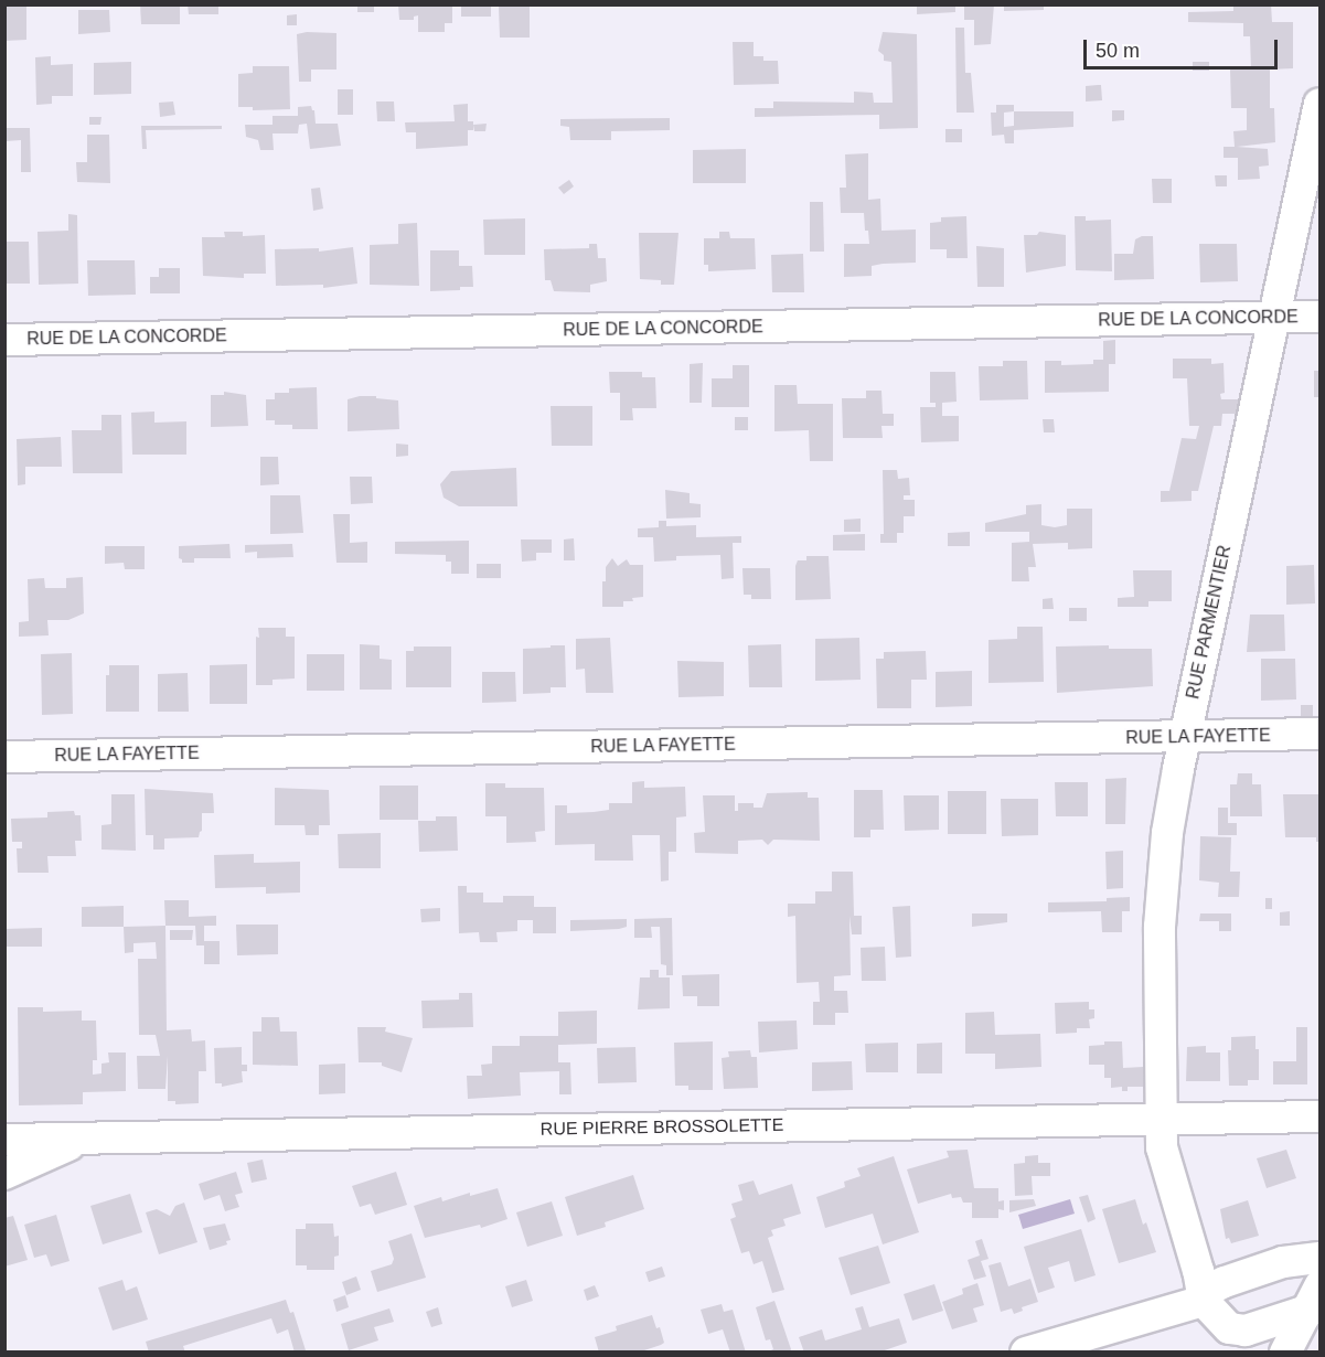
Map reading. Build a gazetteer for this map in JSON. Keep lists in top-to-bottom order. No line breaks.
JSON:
{"streets":{"street":["RUE DE LA CONCORDE","RUE PARMENTIER","RUE LA FAYETTE","RUE PIERRE BROSSOLETTE"]},"crossings":[["RUE DE LA CONCORDE","RUE PARMENTIER"],["RUE PARMENTIER","RUE LA FAYETTE"],["RUE PARMENTIER","RUE PIERRE BROSSOLETTE"]],"scale_bar":"50 m"}
